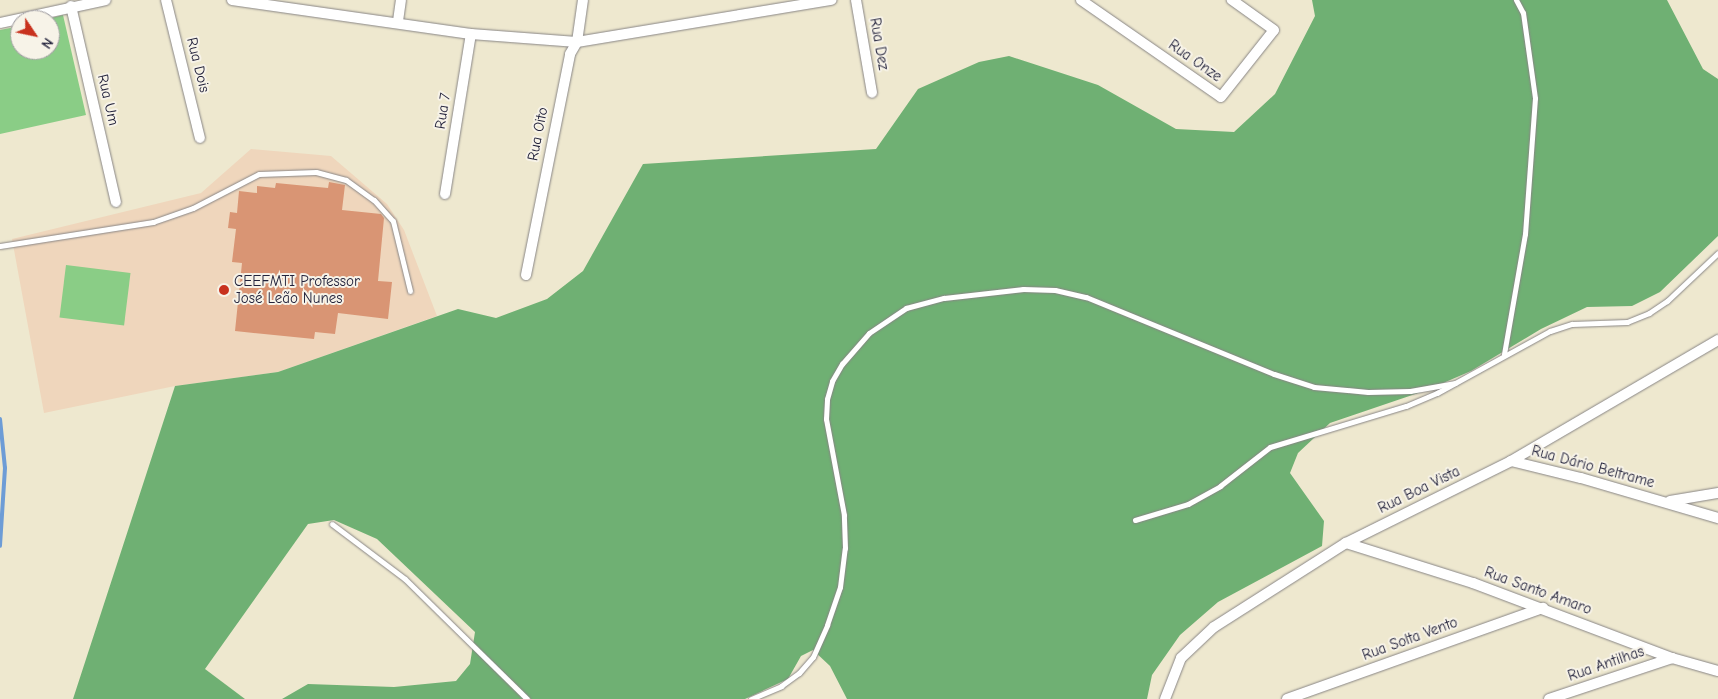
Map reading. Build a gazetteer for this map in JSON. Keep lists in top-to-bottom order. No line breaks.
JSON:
{"streets":{"street":["Rua Dez","Rua Onze","Rua Dois","Rua Um","Rua 7","Rua Oito","Rua Dário Beltrame","Rua Boa Vista","Rua Santo Amaro","Rua Solta Vento","Rua Antilhas"]},"crossings":[["Rua Dário Beltrame","Rua Boa Vista"],["Rua Boa Vista","Rua Santo Amaro"],["Rua Santo Amaro","Rua Solta Vento"],["Rua Santo Amaro","Rua Antilhas"]],"places":["CEEFMTI Professor José Leão Nunes"],"north":"bottom right"}
